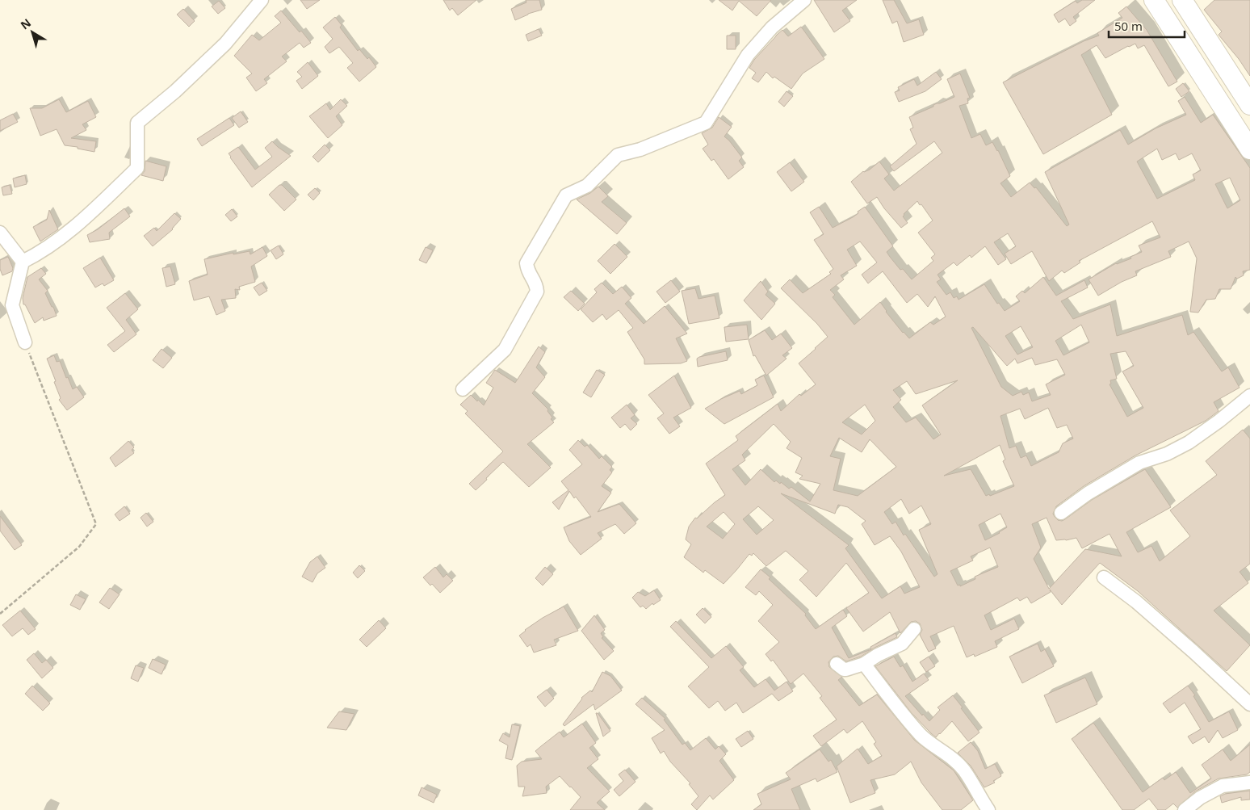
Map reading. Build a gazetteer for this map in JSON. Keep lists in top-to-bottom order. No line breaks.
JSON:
{"scale_bar":"50 m","north":"top left"}
